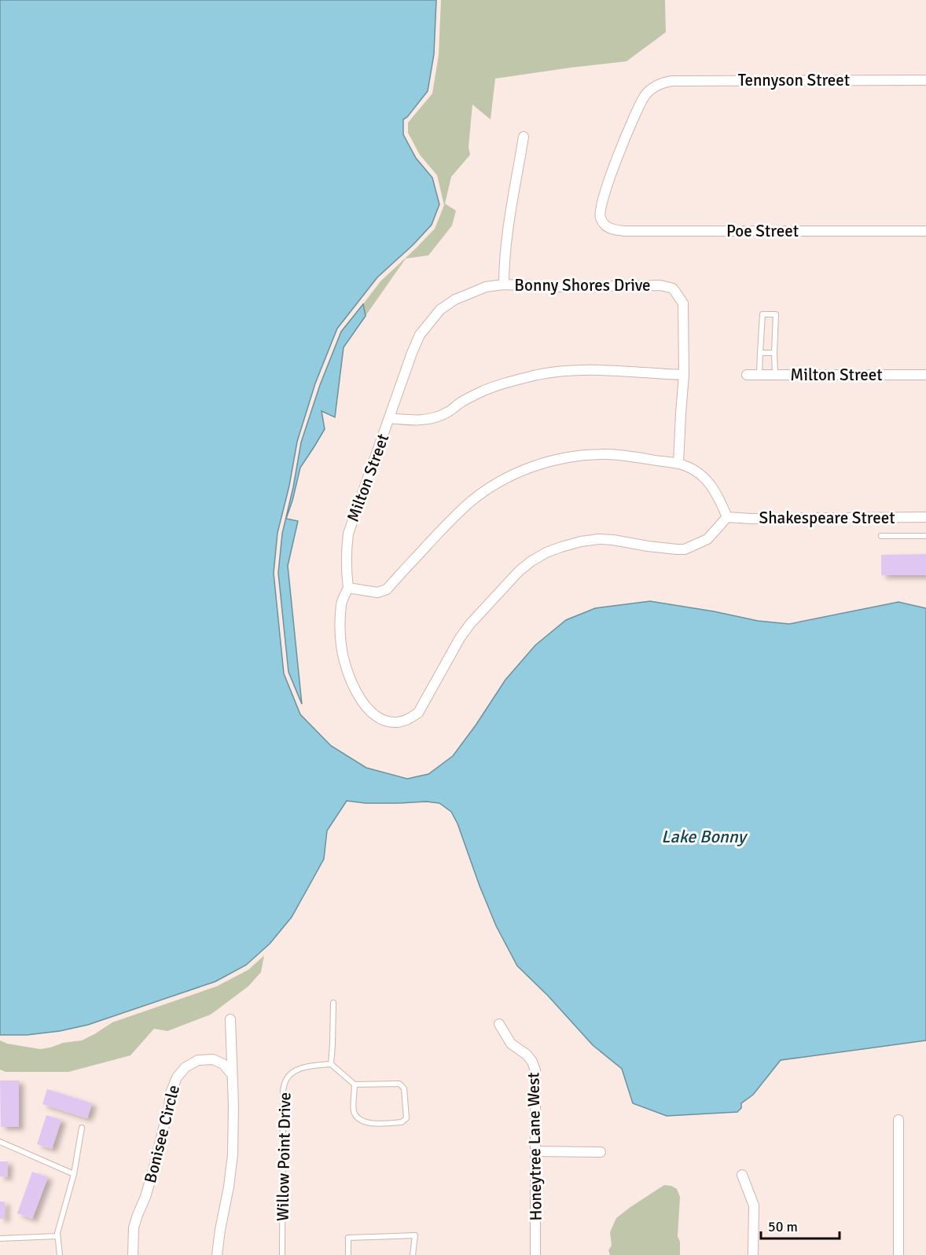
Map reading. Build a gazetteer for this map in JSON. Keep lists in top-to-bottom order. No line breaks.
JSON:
{"streets":{"street":["Tennyson Street","Poe Street","Bonny Shores Drive","Milton Street","Shakespeare Street","Bonisee Circle","Honeytree Lane West"],"lane":["Willow Point Drive"]},"crossings":[["Tennyson Street","Poe Street"],["Bonny Shores Drive","Milton Street"]],"water":["Lake Bonny"],"scale_bar":"50 m"}
